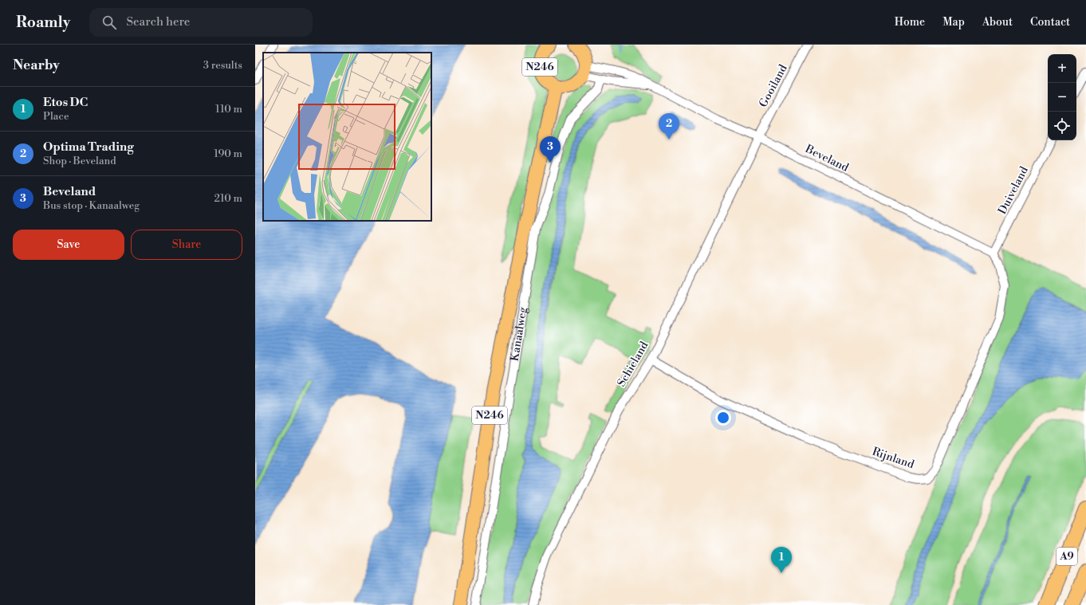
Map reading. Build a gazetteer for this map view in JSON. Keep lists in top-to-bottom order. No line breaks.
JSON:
{"streets":{"highway":["A9"],"main road":["N246","Kanaalweg"],"street":["Gooiland","Beveland","Duiveland","Schieland","Rijnland"]},"crossings":[["N246","Beveland"],["N246","Kanaalweg"],["Gooiland","Beveland"],["Gooiland","Schieland"],["Beveland","Duiveland"],["Beveland","Kanaalweg"],["Beveland","Schieland"],["Beveland","Rijnland"],["Duiveland","Rijnland"],["Schieland","Rijnland"]],"page":{"header":"Roamly","search":"Search here","nav":["Home","Map","About","Contact"],"heading":["Nearby","3 results"],"map_buttons":["+","−"],"list":[{"mark":"1","name":"Etos DC","note":"Place","value":"110 m"},{"mark":"2","name":"Optima Trading","note":"Shop · Beveland","value":"190 m"},{"mark":"3","name":"Beveland","note":"Bus stop · Kanaalweg","value":"210 m"}],"pins":["2","3","1"],"buttons":["Save","Share"]}}
